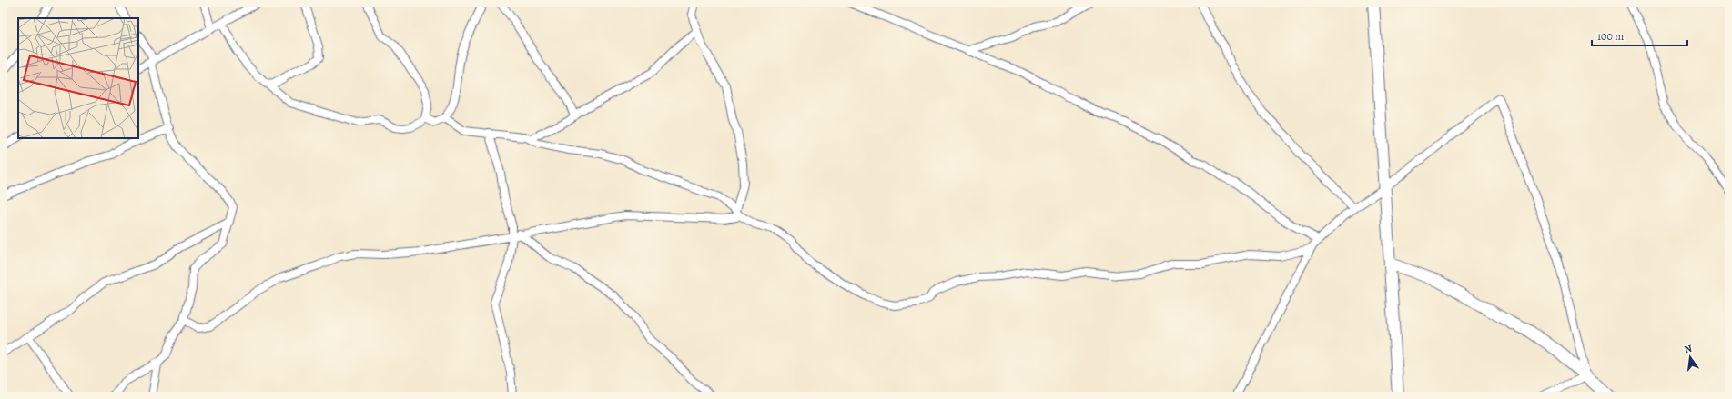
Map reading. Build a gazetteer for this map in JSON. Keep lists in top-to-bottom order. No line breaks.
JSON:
{"scale_bar":"100 m","north":"top"}
